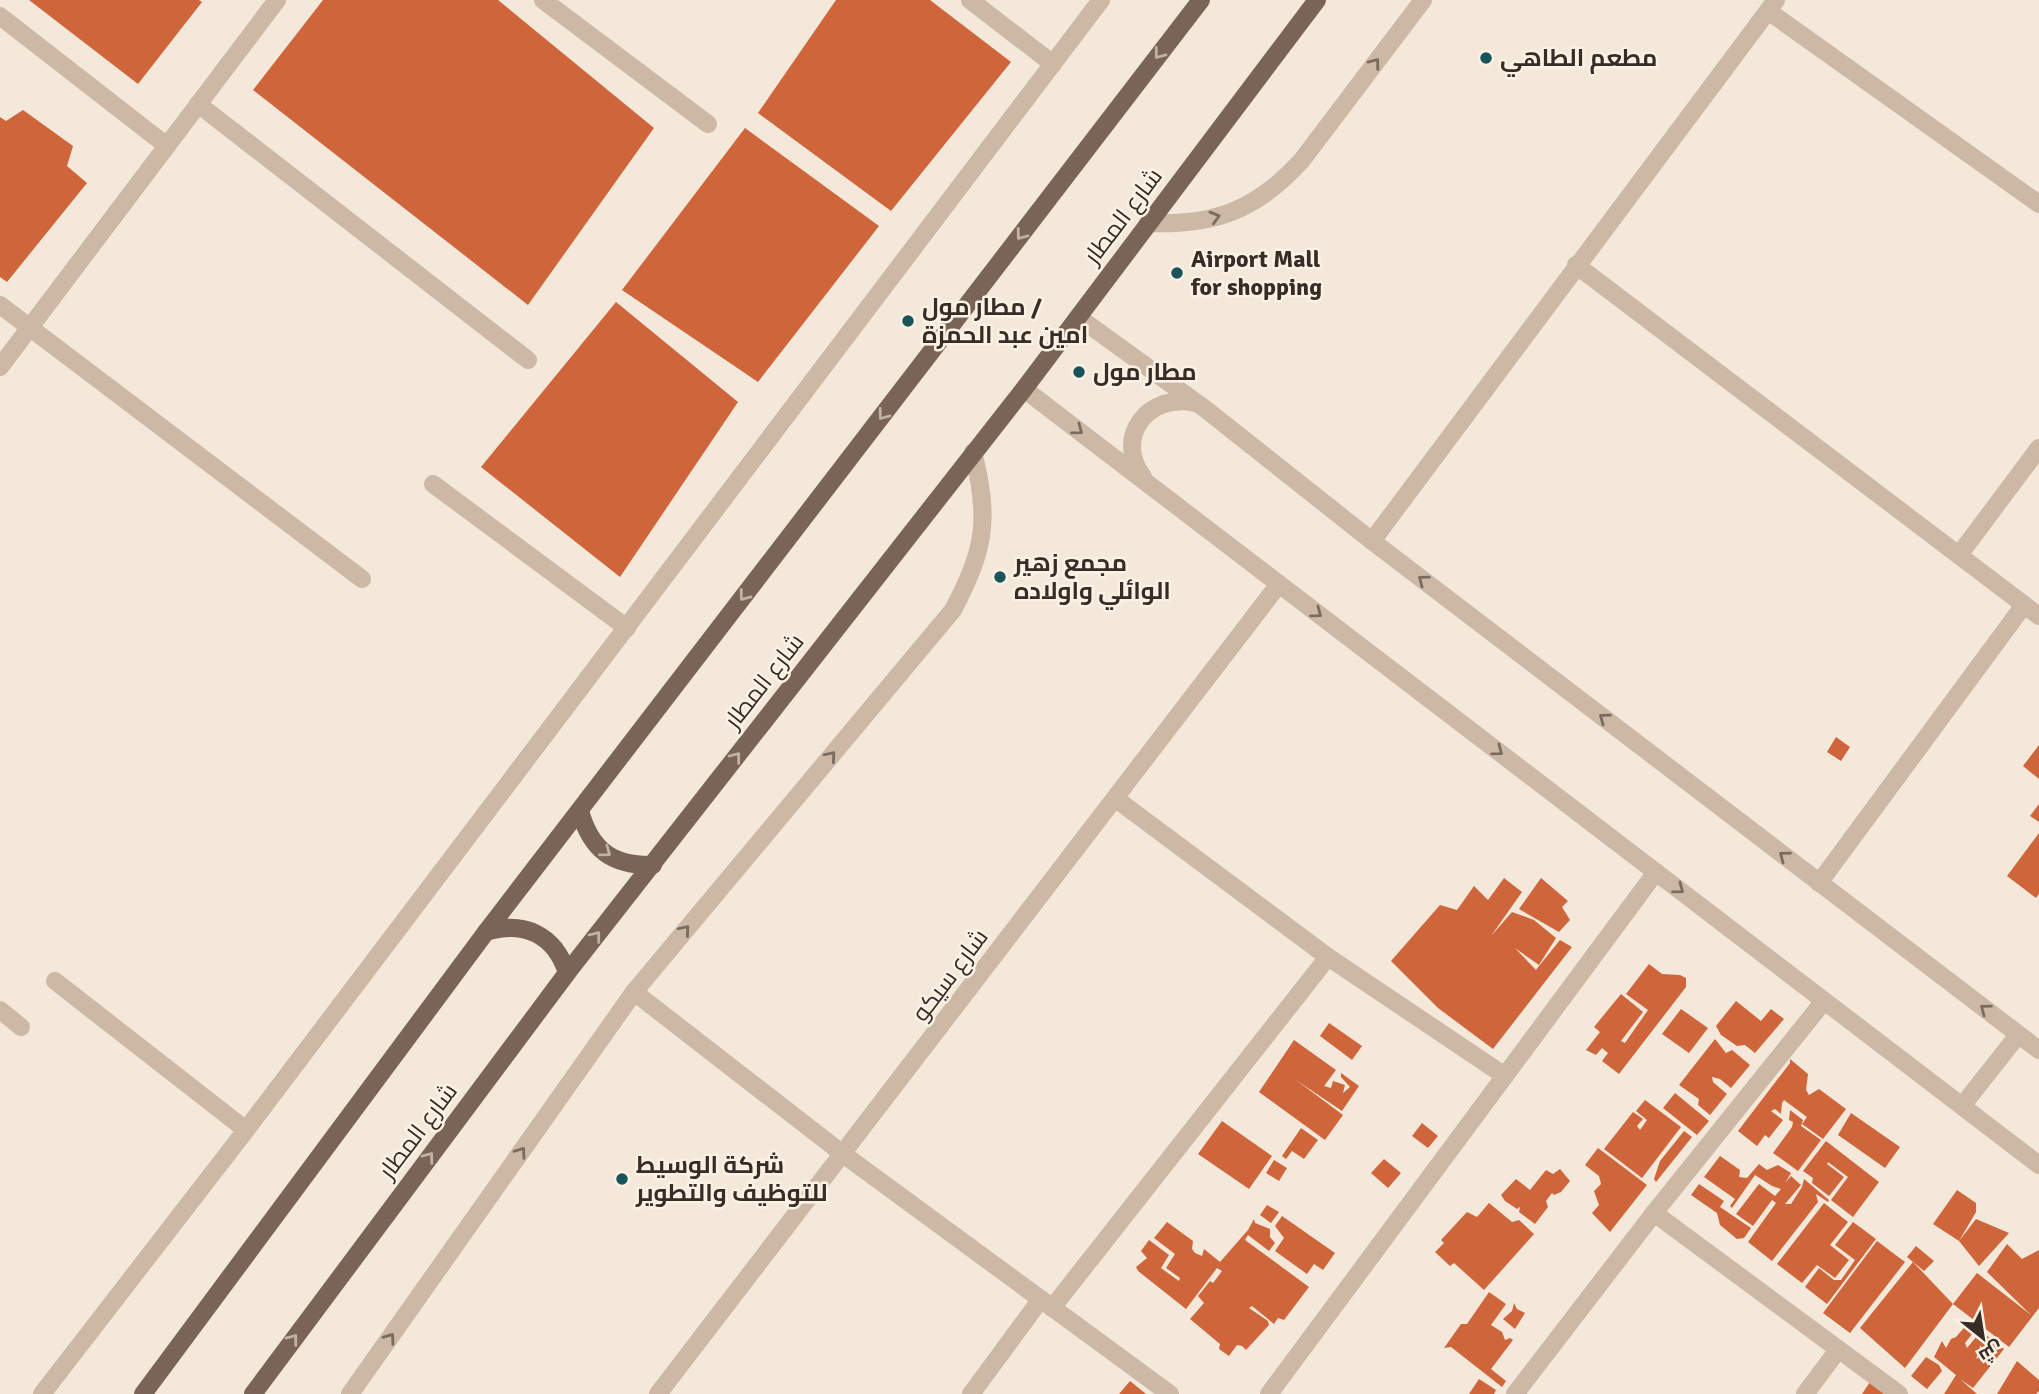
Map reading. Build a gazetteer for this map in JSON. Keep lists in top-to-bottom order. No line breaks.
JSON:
{"streets":{"main road":["شارع المطار"],"street":["شارع سيكو"]},"places":["مطعم الطاهي","Airport Mall for shopping","مطار مول / امين عبد الحمزة","مطار مول","مجمع زهير الوائلي واولاده","شركة الوسيط للتوظيف والتطوير"],"north":"bottom right"}
